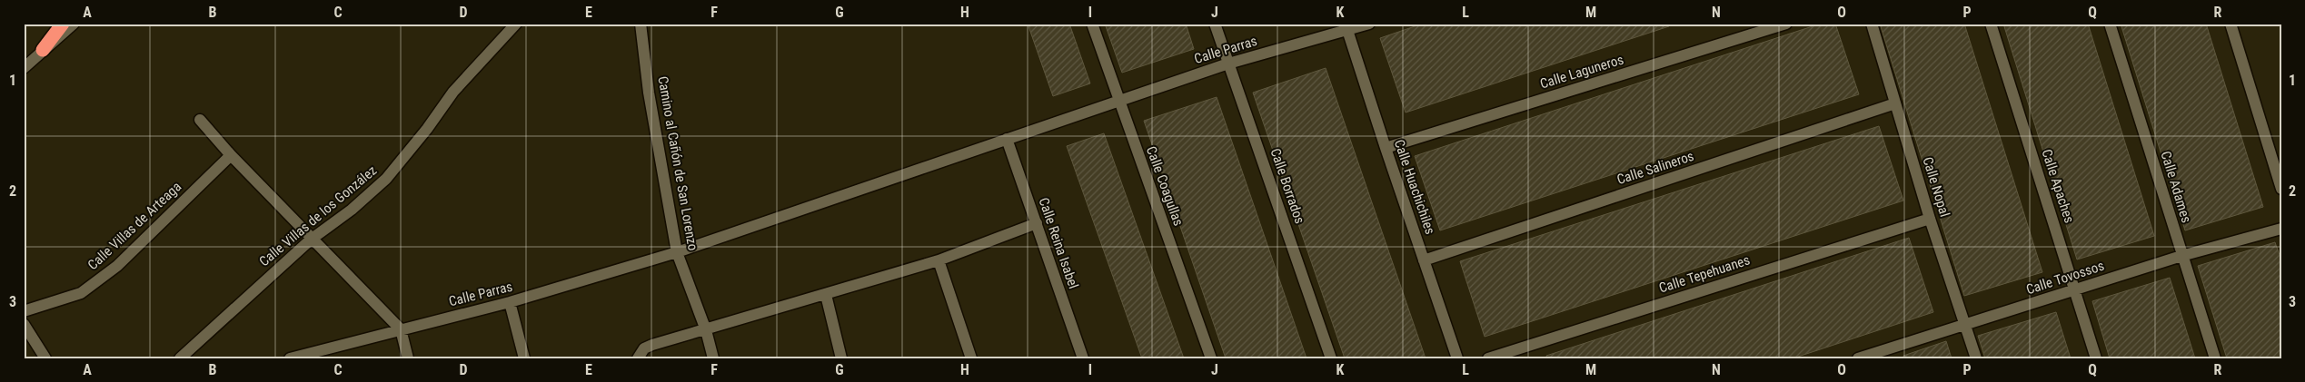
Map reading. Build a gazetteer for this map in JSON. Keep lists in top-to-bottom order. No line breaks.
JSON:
{"streets":{"street":["Calle Parras","Calle Laguneros","Camino al Cañón de San Lorenzo","Calle Salineros","Calle Coagullas","Calle Borrados","Calle Apaches","Calle Huachichiles","Calle Nopal","Calle Adames","Calle Villas de los González","Calle Villas de Arteaga","Calle Reina Isabel","Calle Tepehuanes","Calle Tovossos"]},"crossings":[["Calle Parras","Camino al Cañón de San Lorenzo"],["Calle Parras","Calle Coagullas"],["Calle Parras","Calle Borrados"],["Calle Parras","Calle Huachichiles"],["Calle Parras","Calle Reina Isabel"],["Calle Laguneros","Calle Huachichiles"],["Calle Salineros","Calle Huachichiles"],["Calle Salineros","Calle Nopal"],["Calle Apaches","Calle Tovossos"],["Calle Nopal","Calle Tepehuanes"],["Calle Nopal","Calle Tovossos"],["Calle Adames","Calle Tovossos"]],"grid":{"columns":["A","B","C","D","E","F","G","H","I","J","K","L","M","N","O","P","Q","R"],"rows":["1","2","3"]}}
